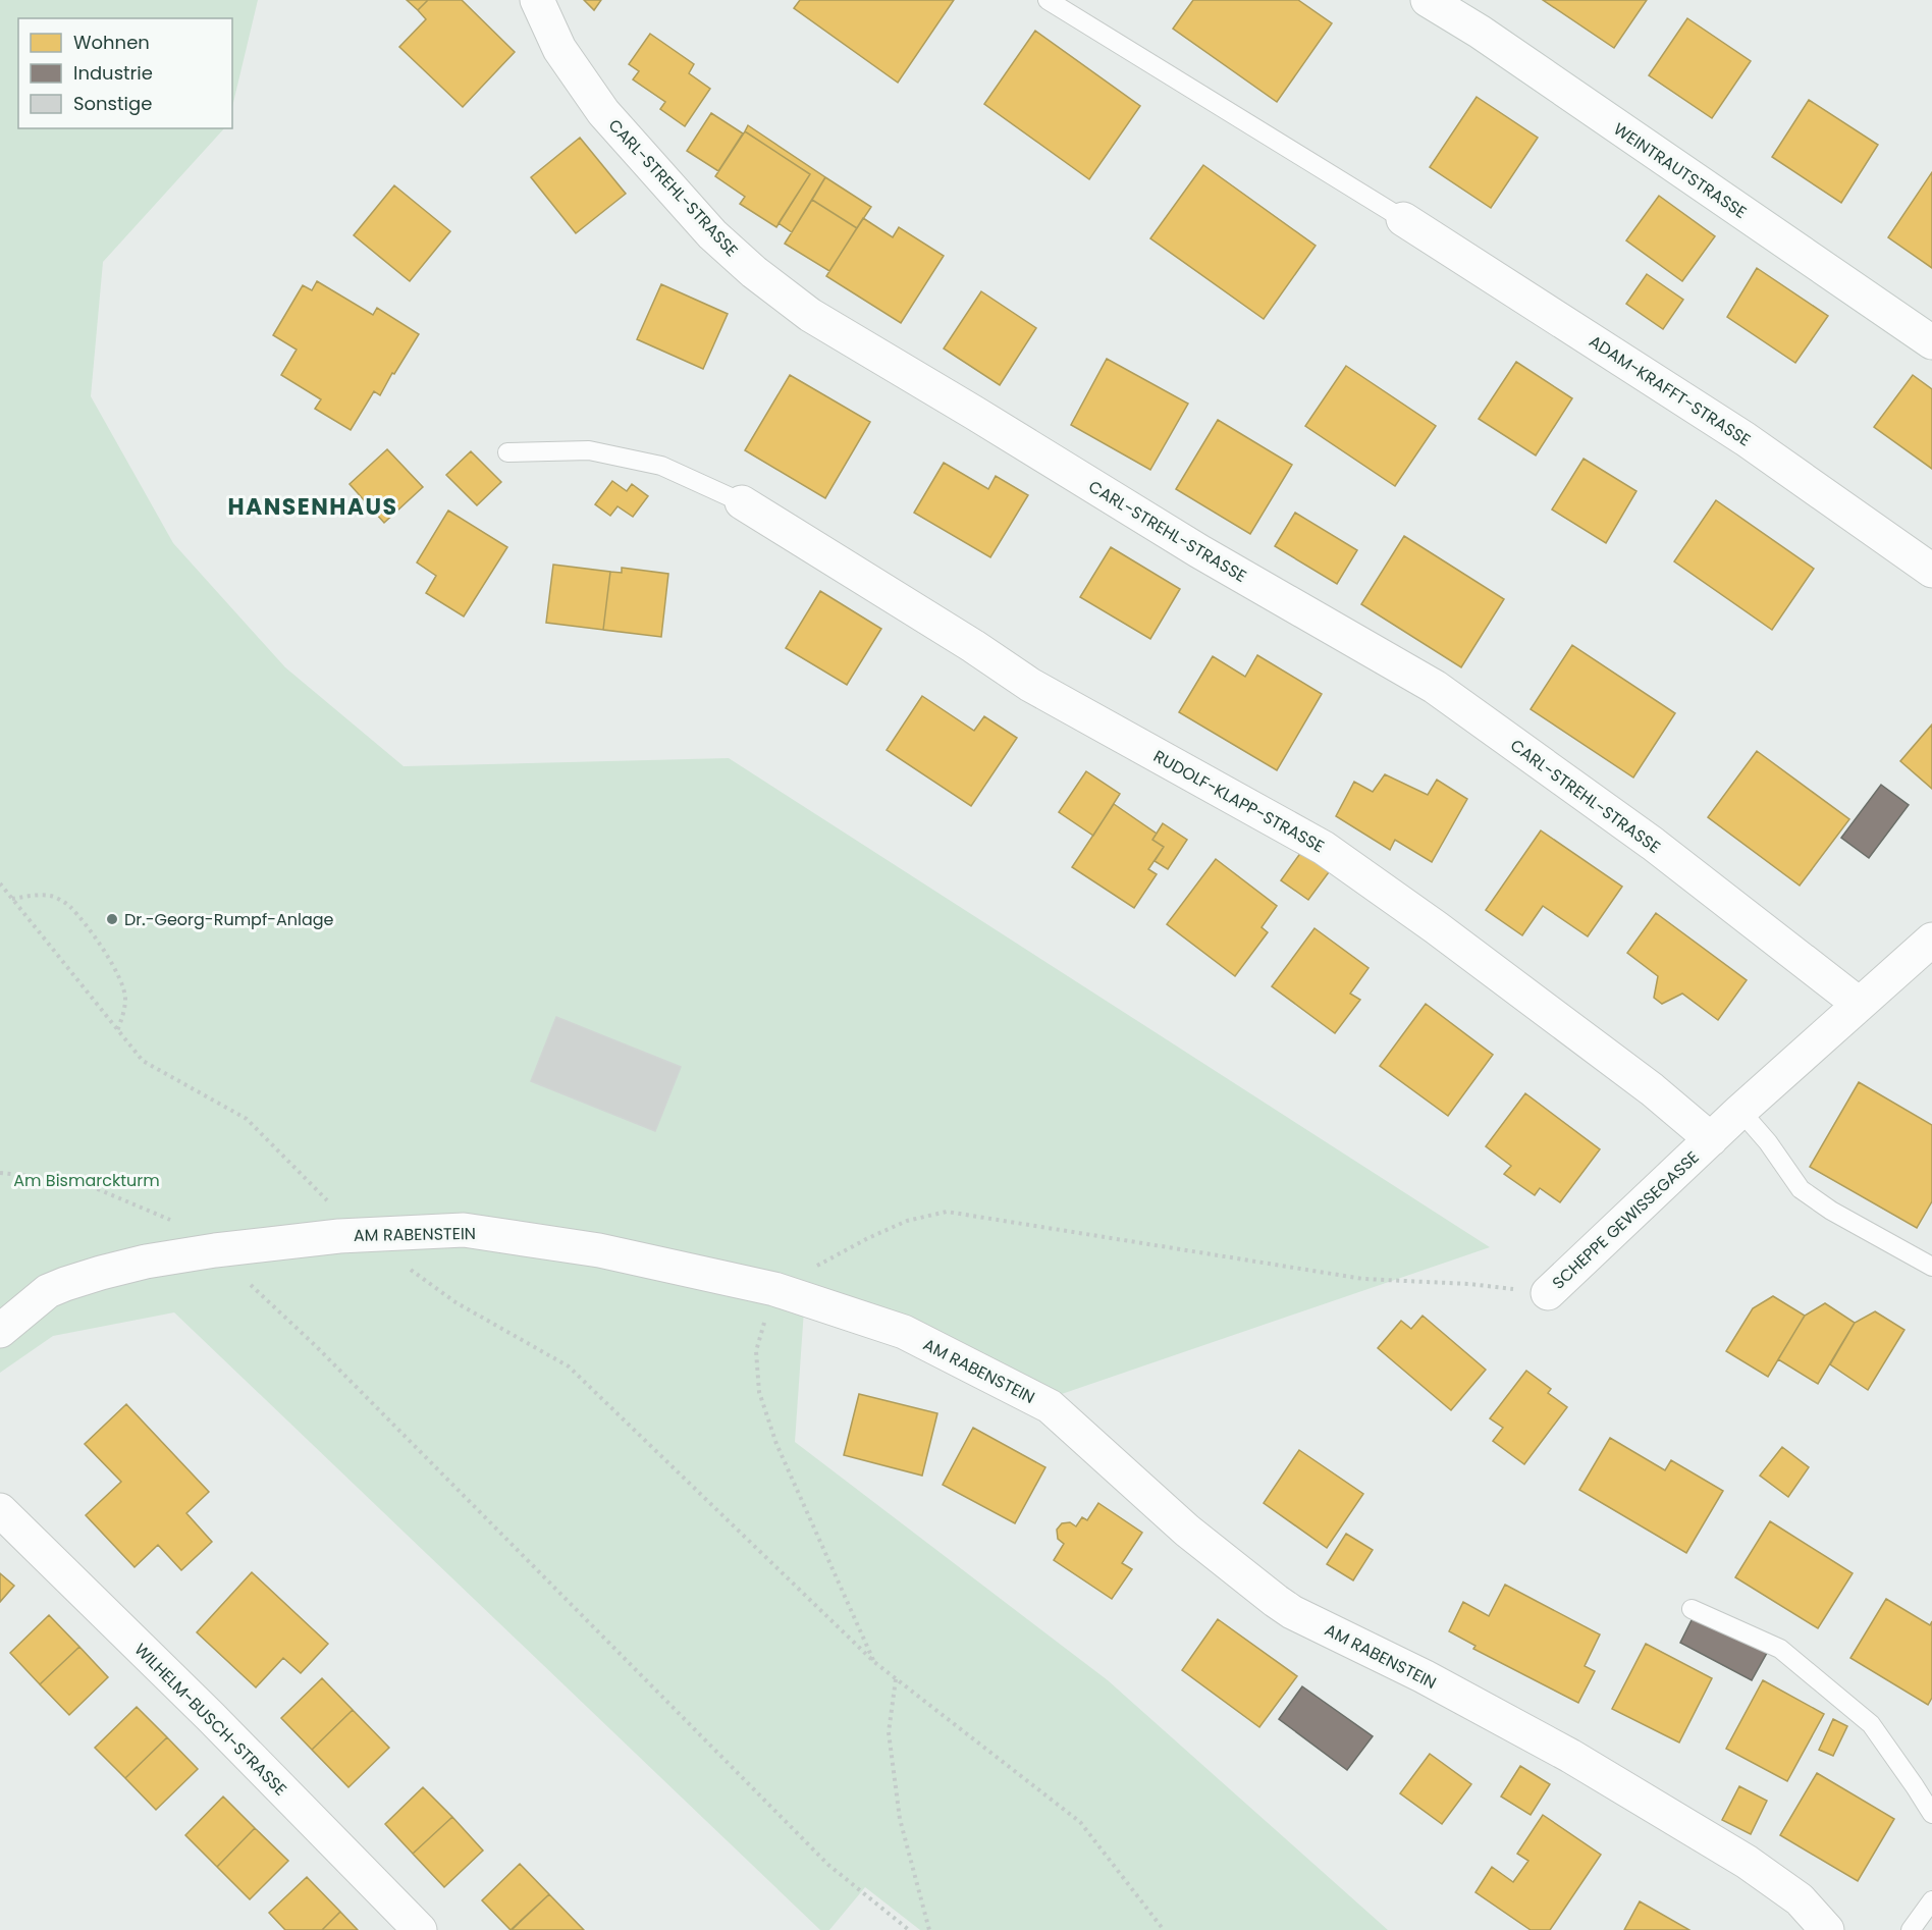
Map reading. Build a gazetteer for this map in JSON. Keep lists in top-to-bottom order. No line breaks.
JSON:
{"streets":{"street":["WEINTRAUTSTRASSE","CARL-STREHL-STRASSE","ADAM-KRAFFT-STRASSE","RUDOLF-KLAPP-STRASSE","SCHEPPE GEWISSEGASSE","AM RABENSTEIN","WILHELM-BUSCH-STRASSE"]},"crossings":[["CARL-STREHL-STRASSE","SCHEPPE GEWISSEGASSE"],["RUDOLF-KLAPP-STRASSE","SCHEPPE GEWISSEGASSE"]],"districts":["HANSENHAUS"],"parks":["Am Bismarckturm"],"places":["Dr.-Georg-Rumpf-Anlage"],"legend":["Wohnen","Industrie","Sonstige"]}
